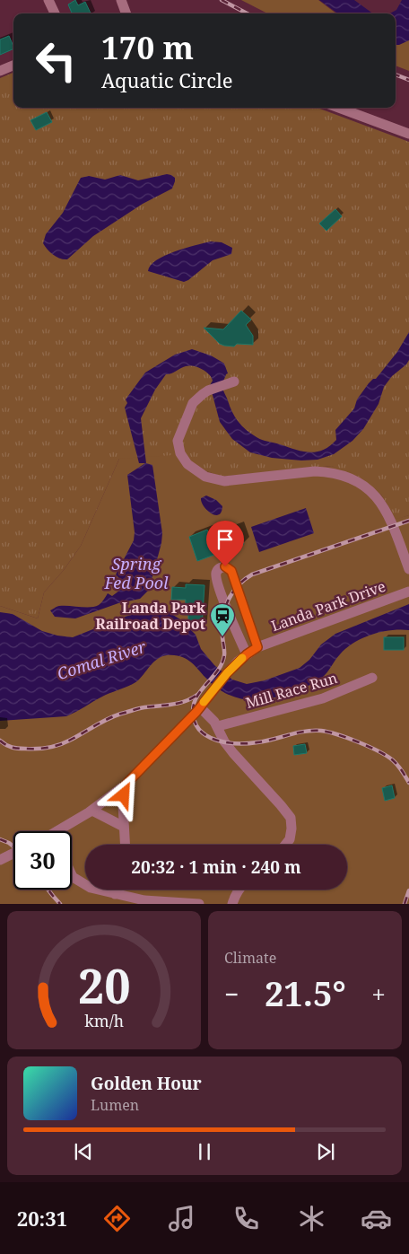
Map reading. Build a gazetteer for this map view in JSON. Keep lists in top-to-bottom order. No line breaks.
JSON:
{"streets":{"street":["Landa Park Drive","Mill Race Run"]},"water":["Spring Fed Pool","Comal River"],"places":{"station":["Landa Park Railroad Depot"]},"page":{"turn":["170 m","Aquatic Circle"],"limit":"30","trip":"20:32 · 1 min · 240 m","tile":"Climate","heat":["−","21.5°","+"],"song":["Golden Hour","Lumen"],"tabs":"20:31","gauge":["20","km/h"]}}
